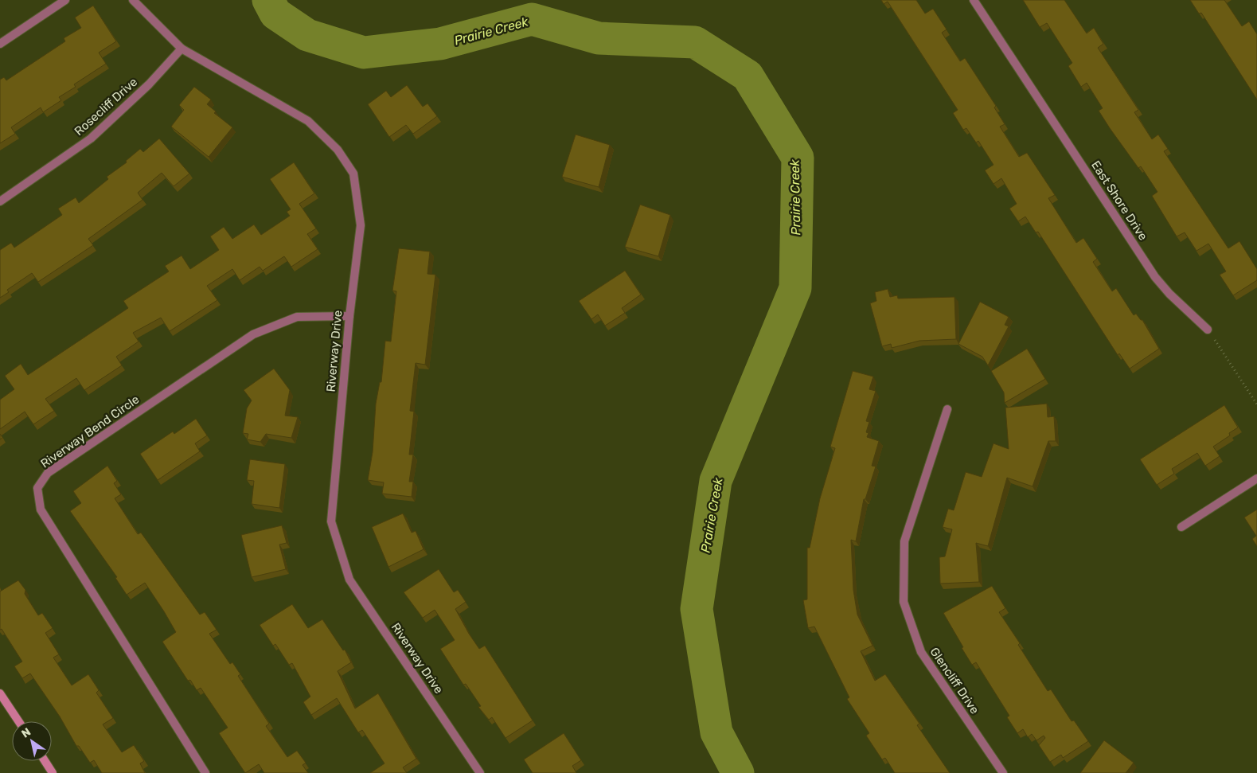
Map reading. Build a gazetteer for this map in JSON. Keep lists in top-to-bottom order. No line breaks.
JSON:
{"streets":{"street":["Rosecliff Drive","East Shore Drive","Riverway Drive","Riverway Bend Circle","Glencliff Drive"]},"crossings":[["Rosecliff Drive","Riverway Drive"],["Riverway Drive","Riverway Bend Circle"]],"water":["Prairie Creek"],"north":"top left"}
